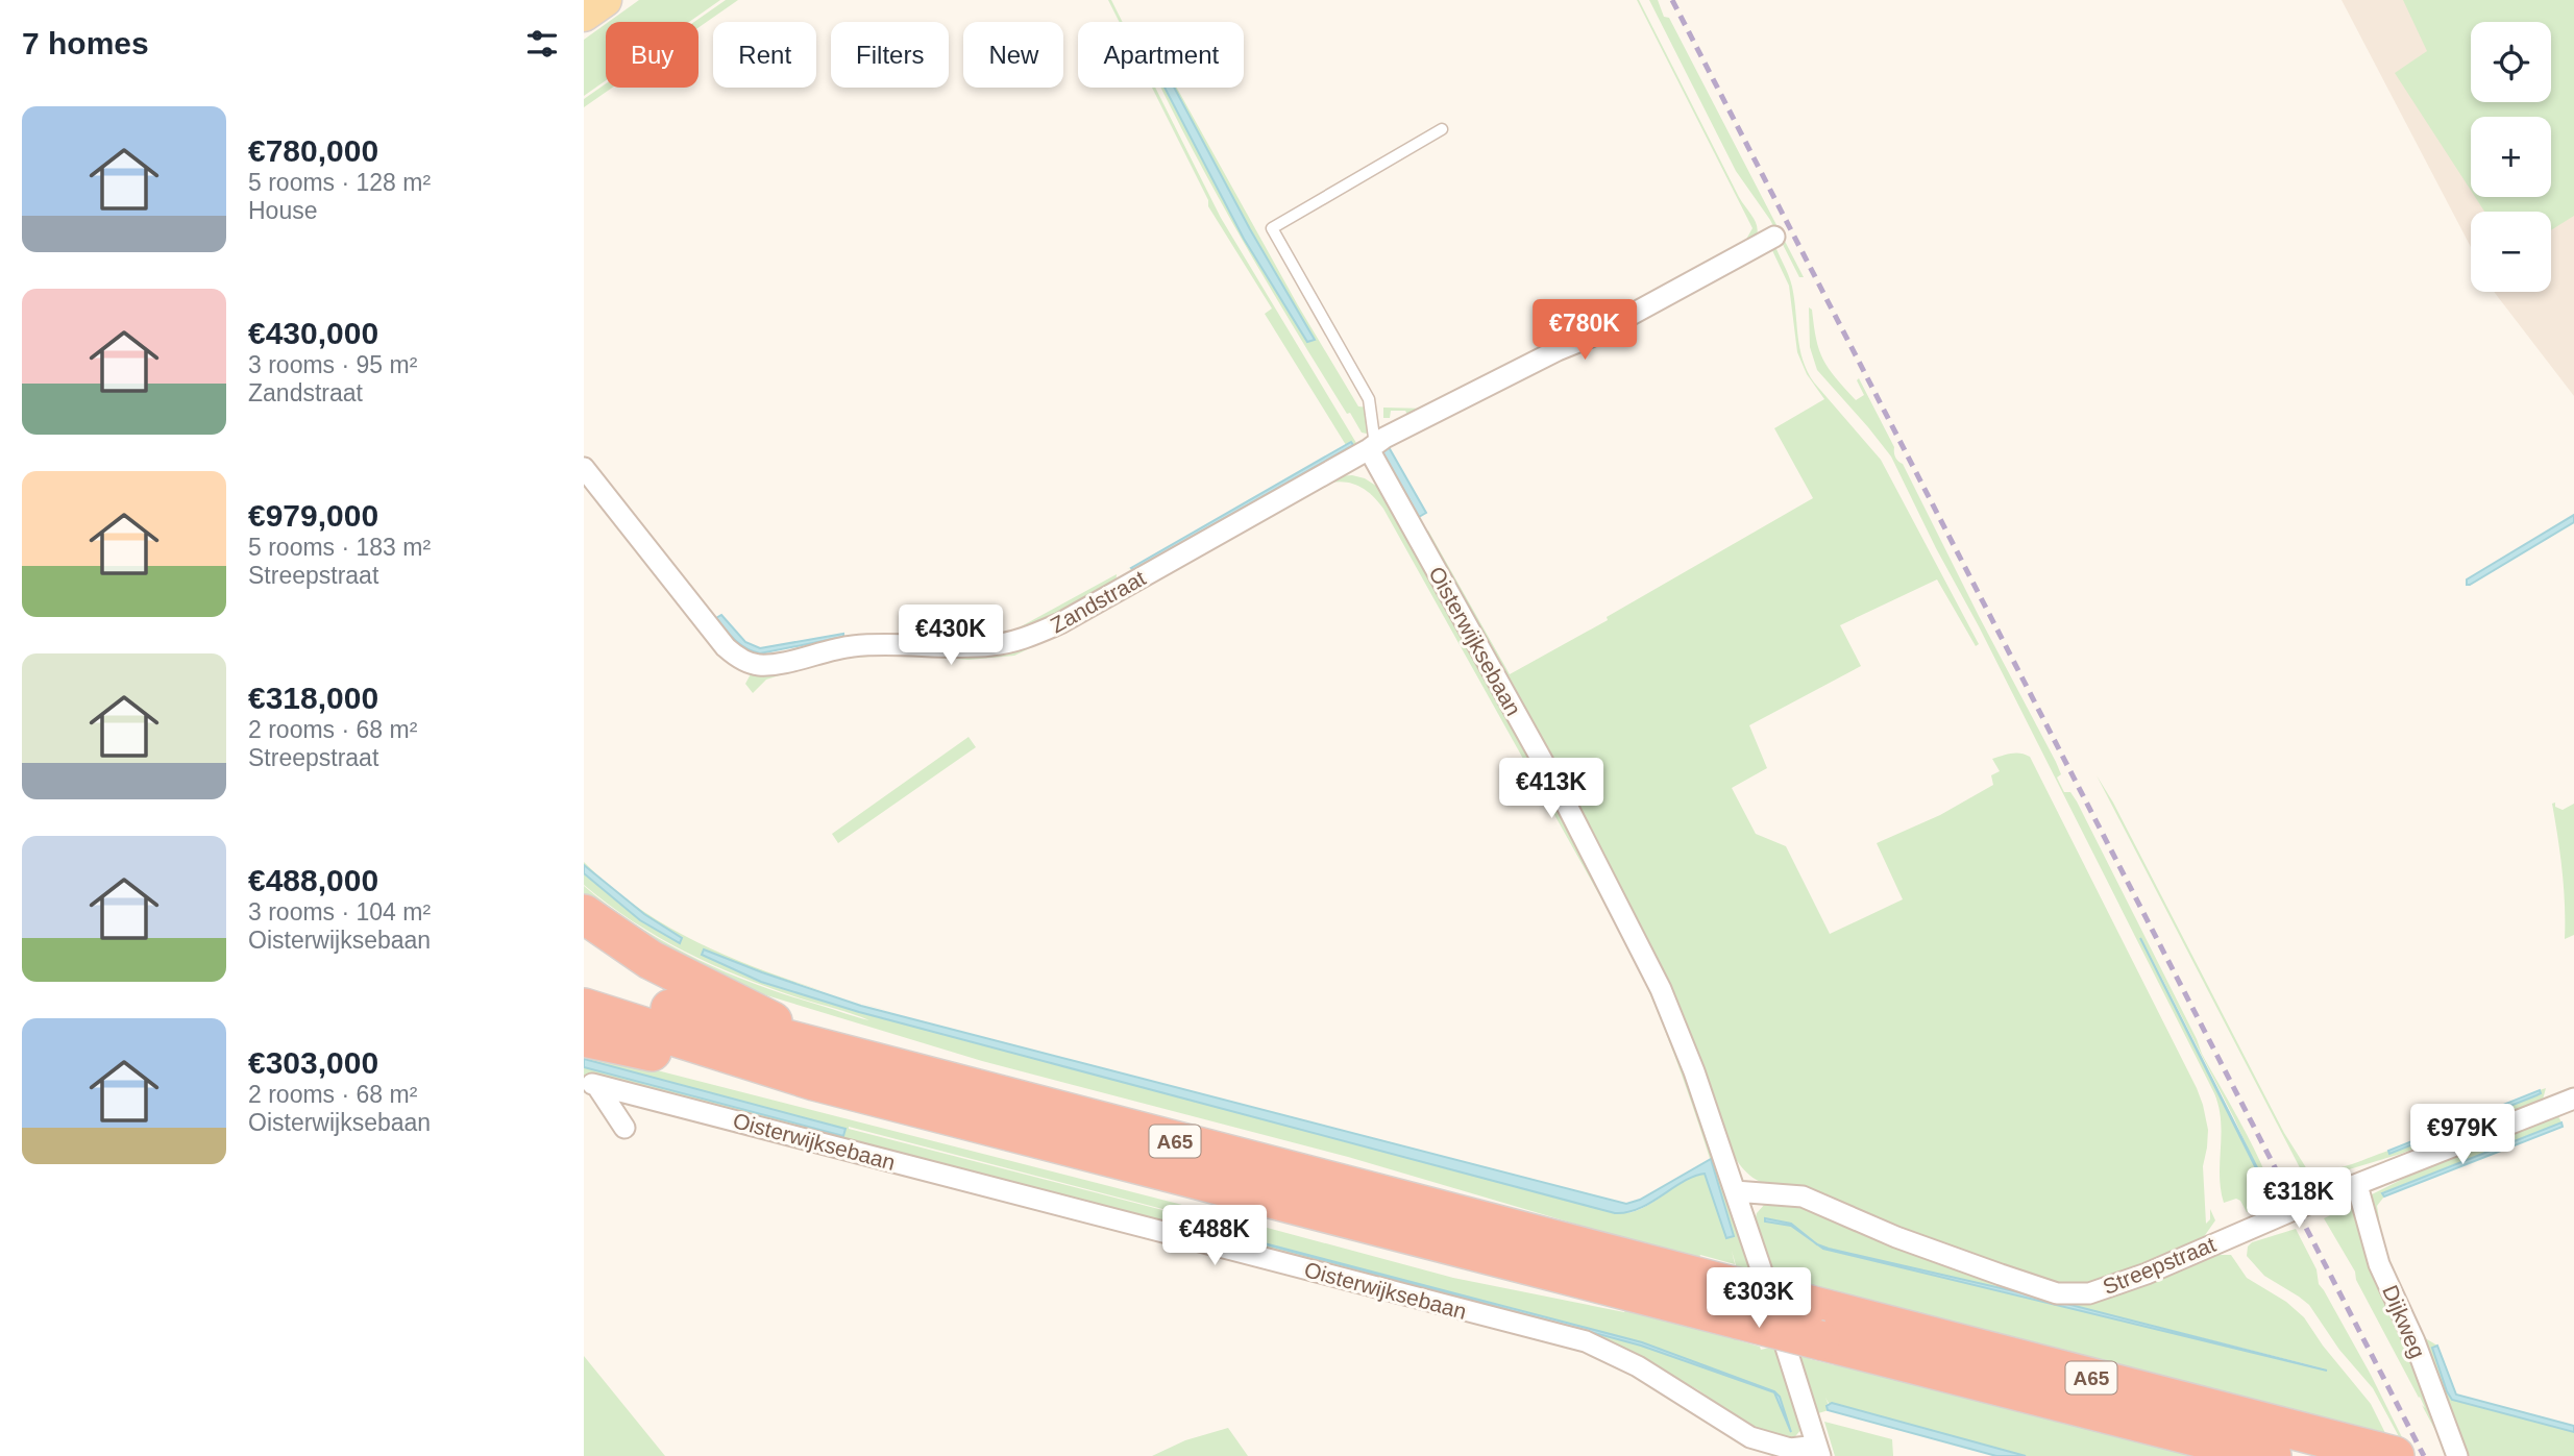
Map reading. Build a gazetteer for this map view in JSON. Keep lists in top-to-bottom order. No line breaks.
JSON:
{"streets":{"highway":["A65"],"street":["Zandstraat","Oisterwijksebaan","Streepstraat","Dijkweg"]},"crossings":[["Zandstraat","Oisterwijksebaan"],["Oisterwijksebaan","Streepstraat"],["Streepstraat","Dijkweg"]],"page":{"heading":"7 homes","map_buttons":["+","−"],"chip":["Buy","Rent","Filters","New","Apartment"],"list":[{"name":"€780,000","note":"5 rooms · 128 m² · House"},{"name":"€430,000","note":"3 rooms · 95 m² · Zandstraat"},{"name":"€979,000","note":"5 rooms · 183 m² · Streepstraat"},{"name":"€318,000","note":"2 rooms · 68 m² · Streepstraat"},{"name":"€488,000","note":"3 rooms · 104 m² · Oisterwijksebaan"},{"name":"€303,000","note":"2 rooms · 68 m² · Oisterwijksebaan"}],"price":["€780K","€430K","€413K","€979K","€318K","€488K","€303K"]}}
